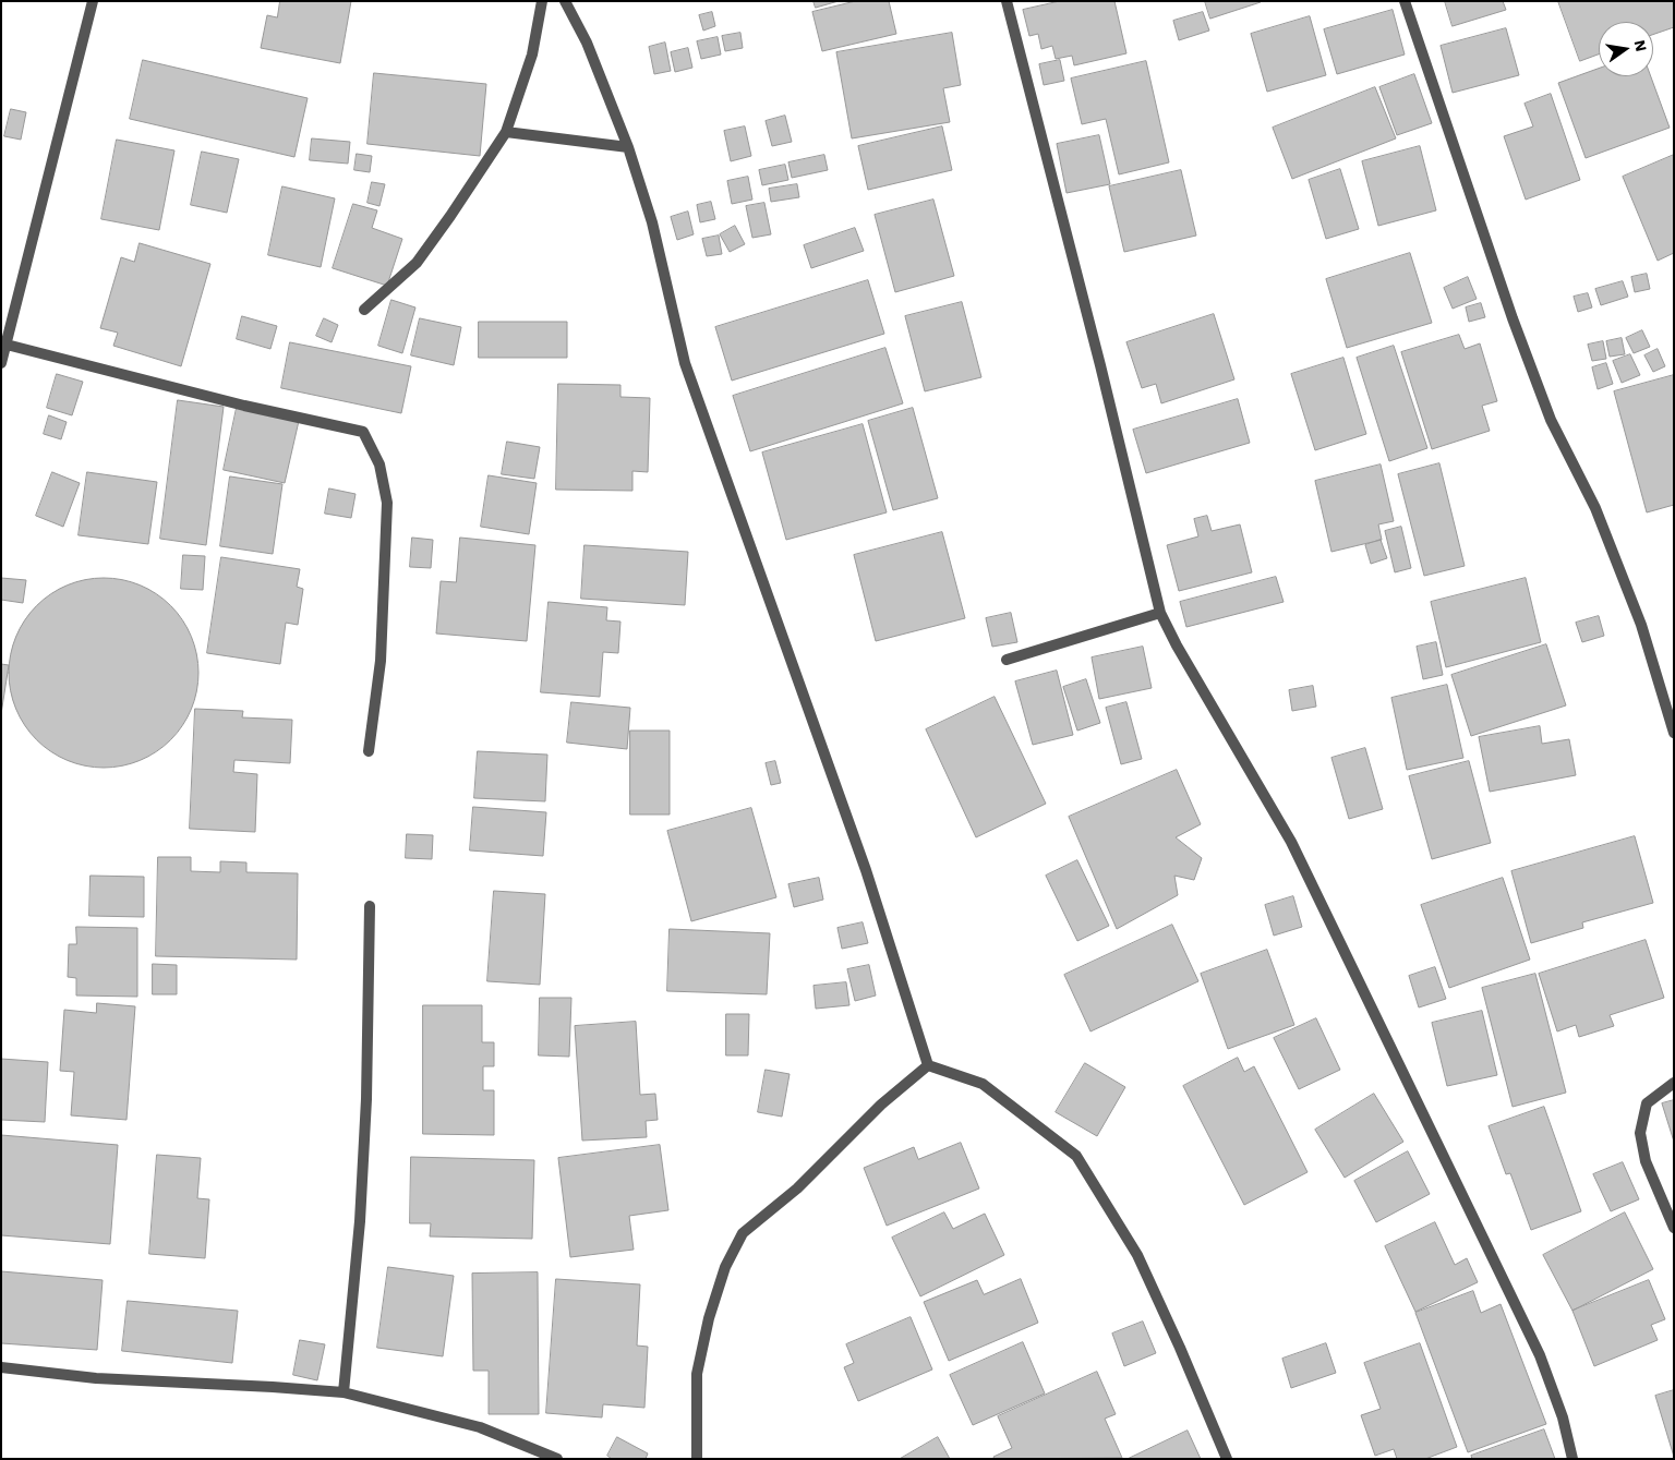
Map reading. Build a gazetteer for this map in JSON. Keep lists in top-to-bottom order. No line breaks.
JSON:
{"north":"right"}
